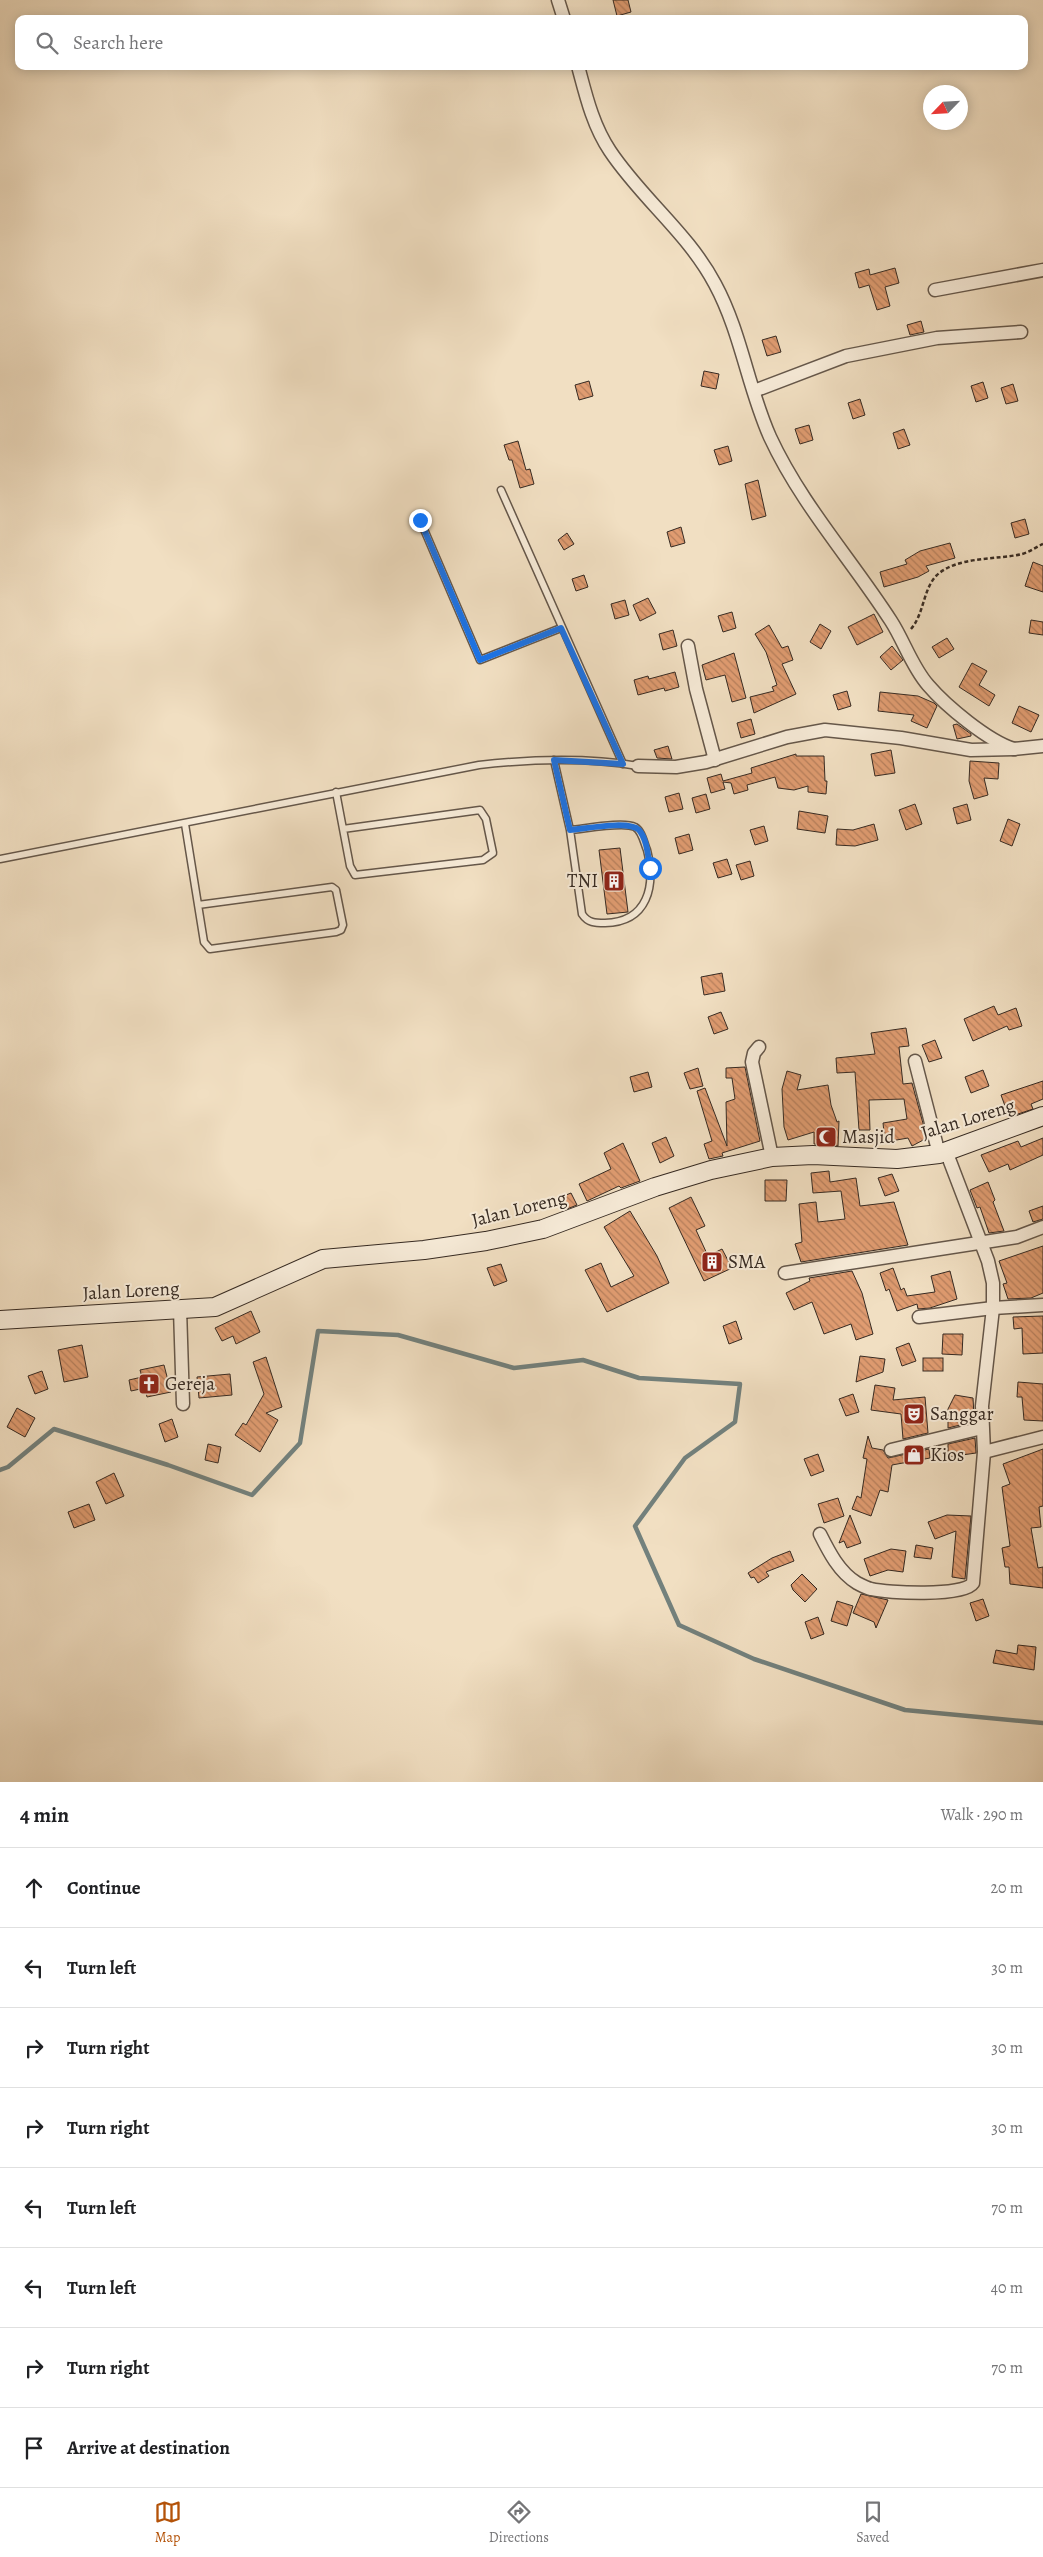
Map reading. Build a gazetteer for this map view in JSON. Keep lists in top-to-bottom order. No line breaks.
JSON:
{"streets":{"street":["Jalan Loreng"]},"places":{"building":["TNI","SMA"],"mosque":["Masjid"],"church":["Gereja"],"theatre":["Sanggar"],"shop":["Kios"]},"north":"bottom left","page":{"search":"Search here","heading":["4 min","Walk · 290 m"],"list":[["Continue","20 m"],["Turn left","30 m"],["Turn right","30 m"],["Turn right","30 m"],["Turn left","70 m"],["Turn left","40 m"],["Turn right","70 m"],"Arrive at destination"],"nav":["Map","Directions","Saved"]}}
